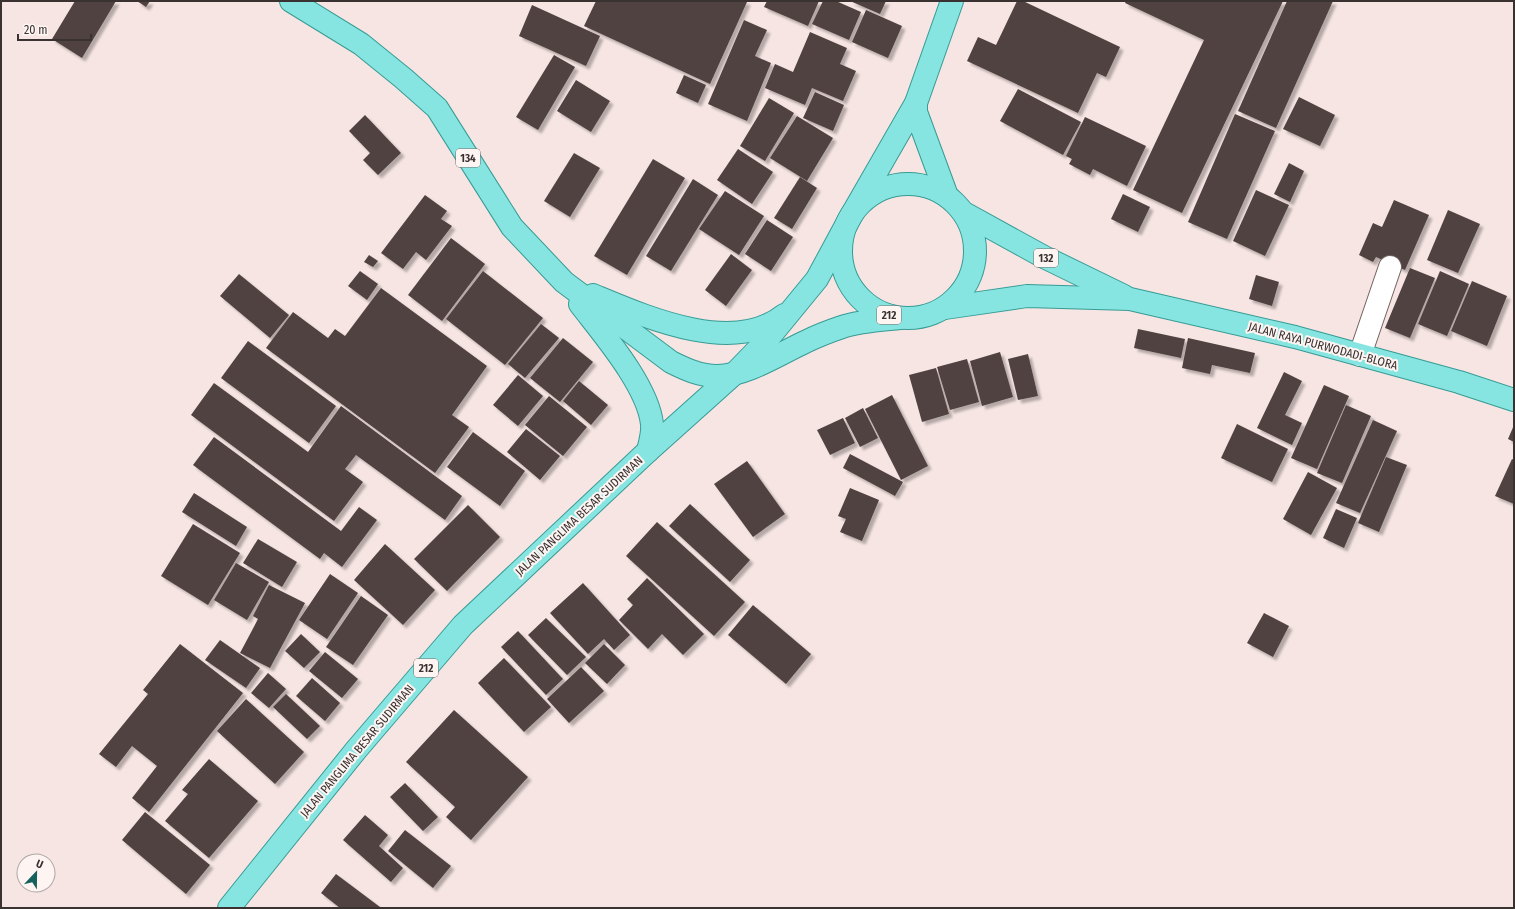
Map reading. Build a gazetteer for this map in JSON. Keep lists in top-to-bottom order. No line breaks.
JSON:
{"streets":{"main road":["134","132","212","JALAN RAYA PURWODADI-BLORA","JALAN PANGLIMA BESAR SUDIRMAN"]},"crossings":[["134","212"],["134","JALAN PANGLIMA BESAR SUDIRMAN"],["212","JALAN RAYA PURWODADI-BLORA"],["212","JALAN PANGLIMA BESAR SUDIRMAN"]],"scale_bar":"20 m","north":"top"}
